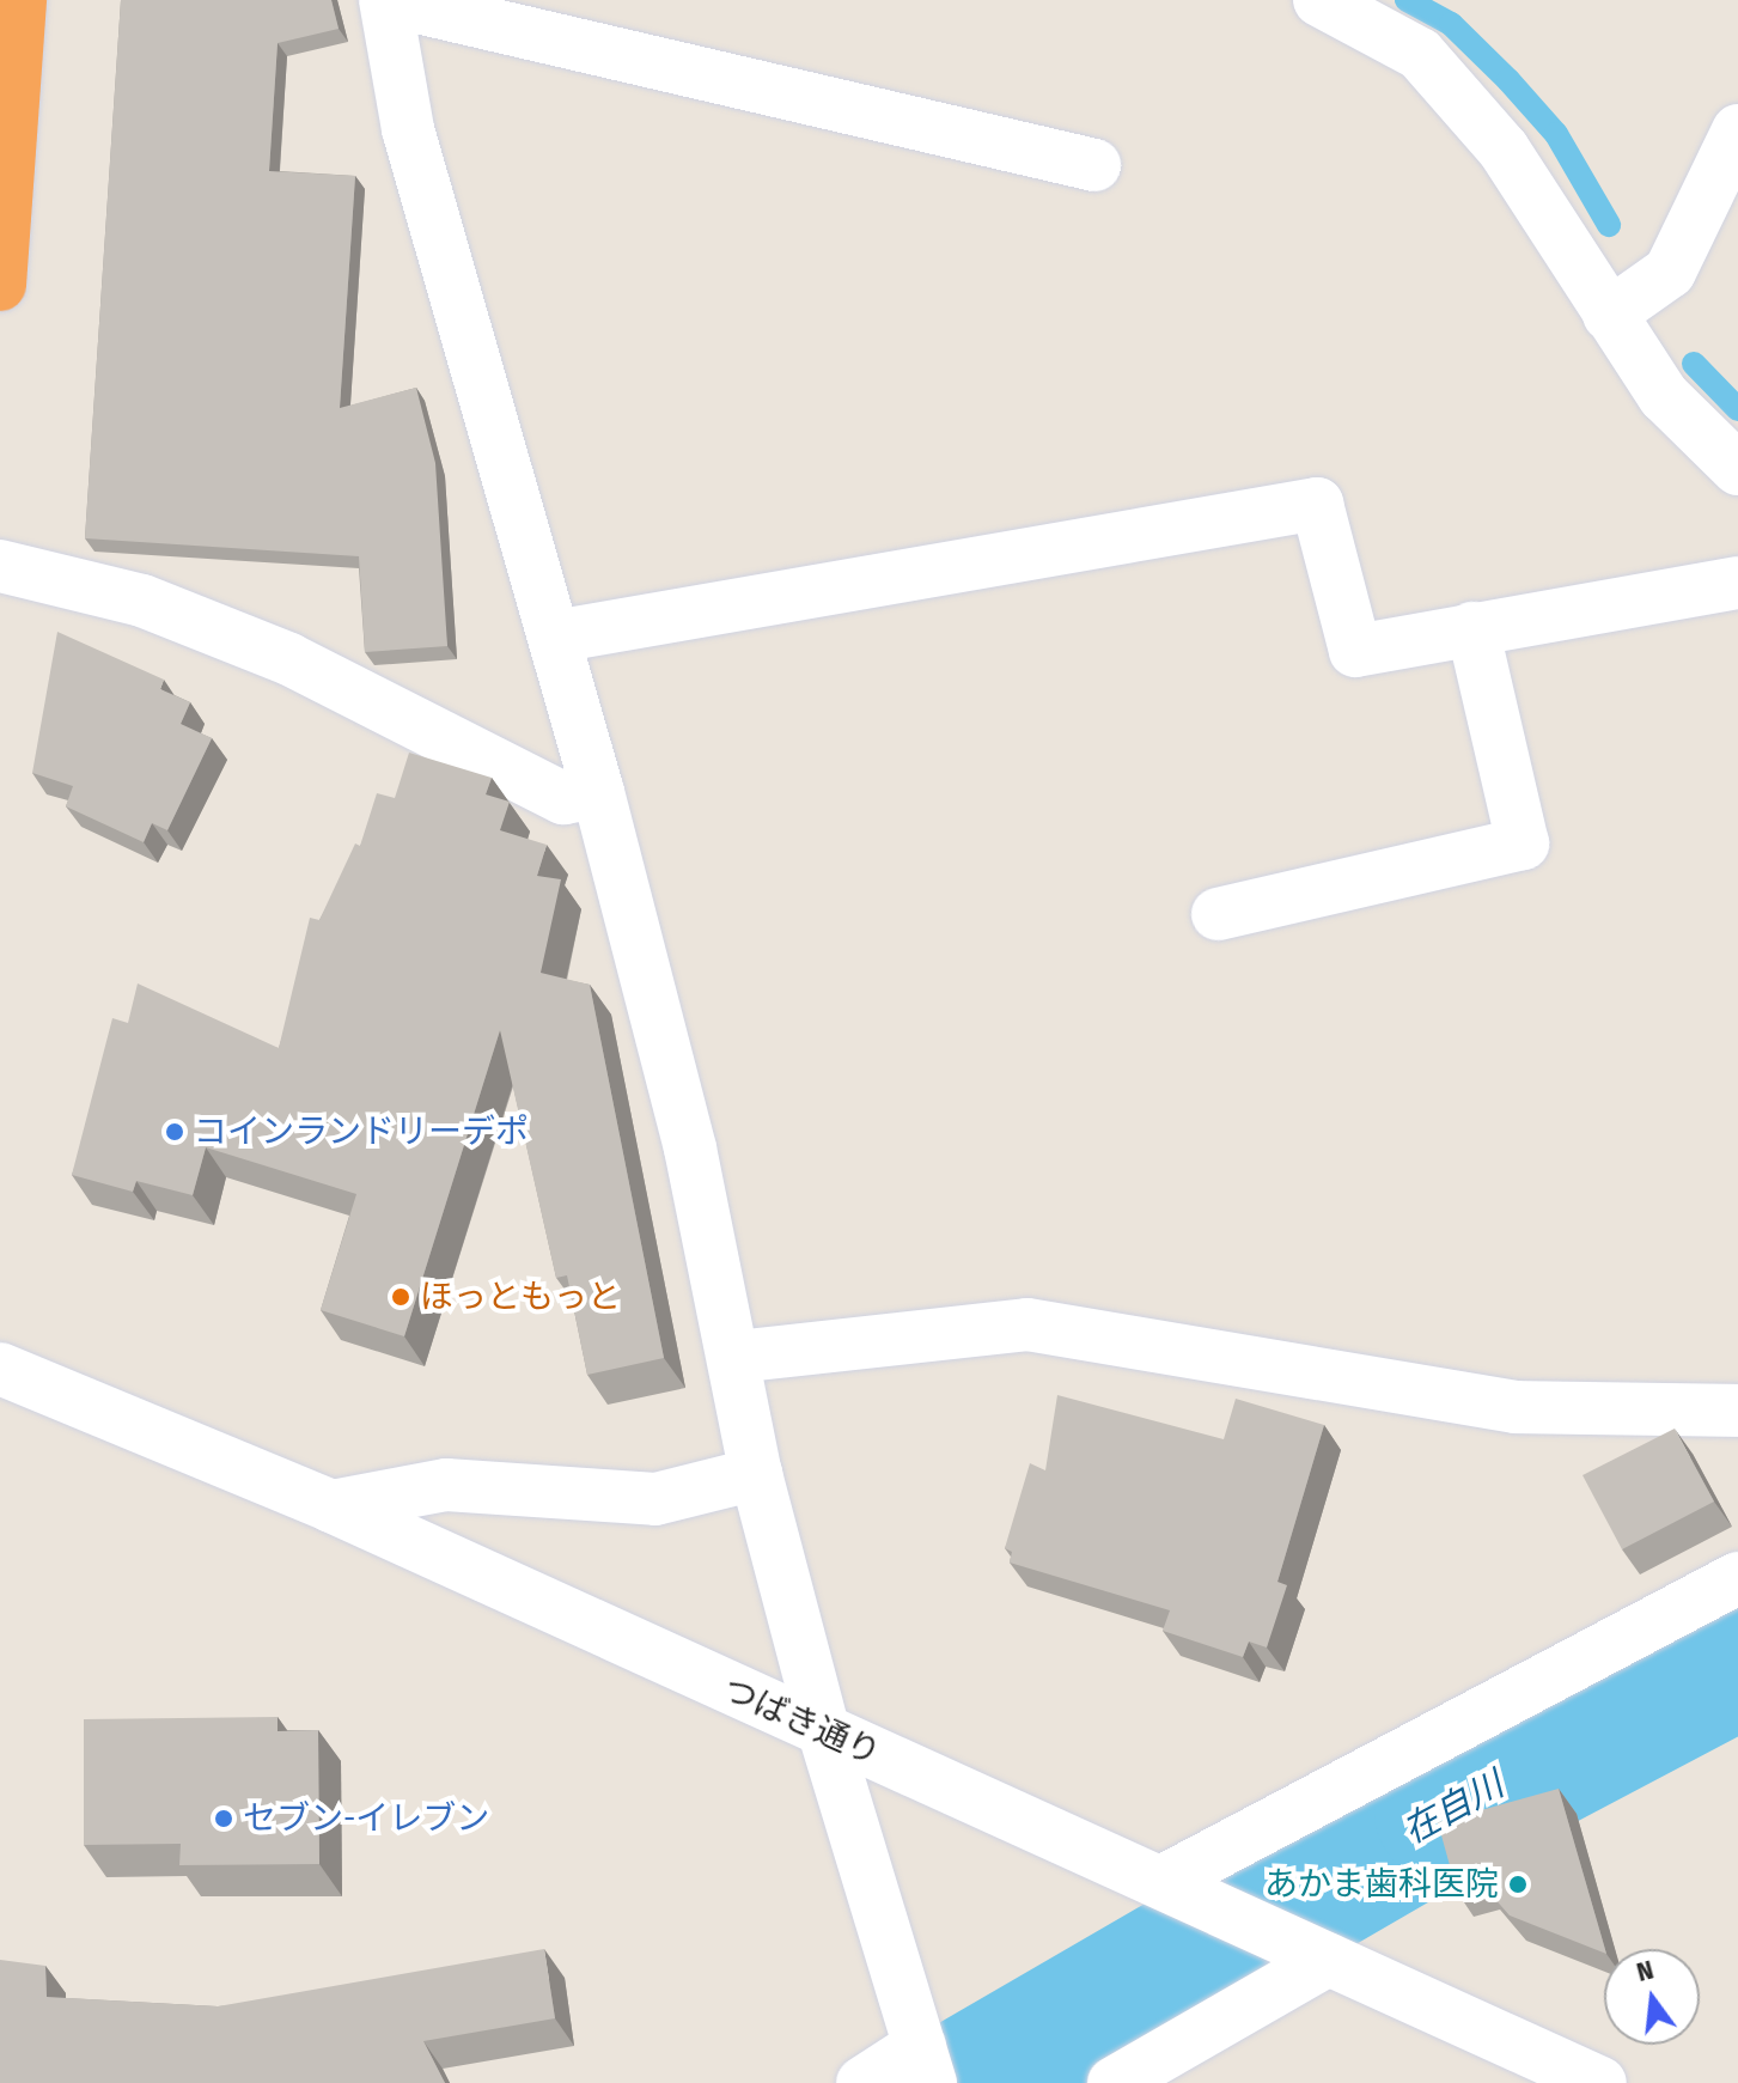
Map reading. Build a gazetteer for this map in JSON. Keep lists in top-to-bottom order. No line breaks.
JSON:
{"streets":{"street":["つばき通り"]},"water":["在自川"],"places":["コインランドリーデポ","ほっともっと","セブン-イレブン","あかま歯科医院"],"north":"top"}
